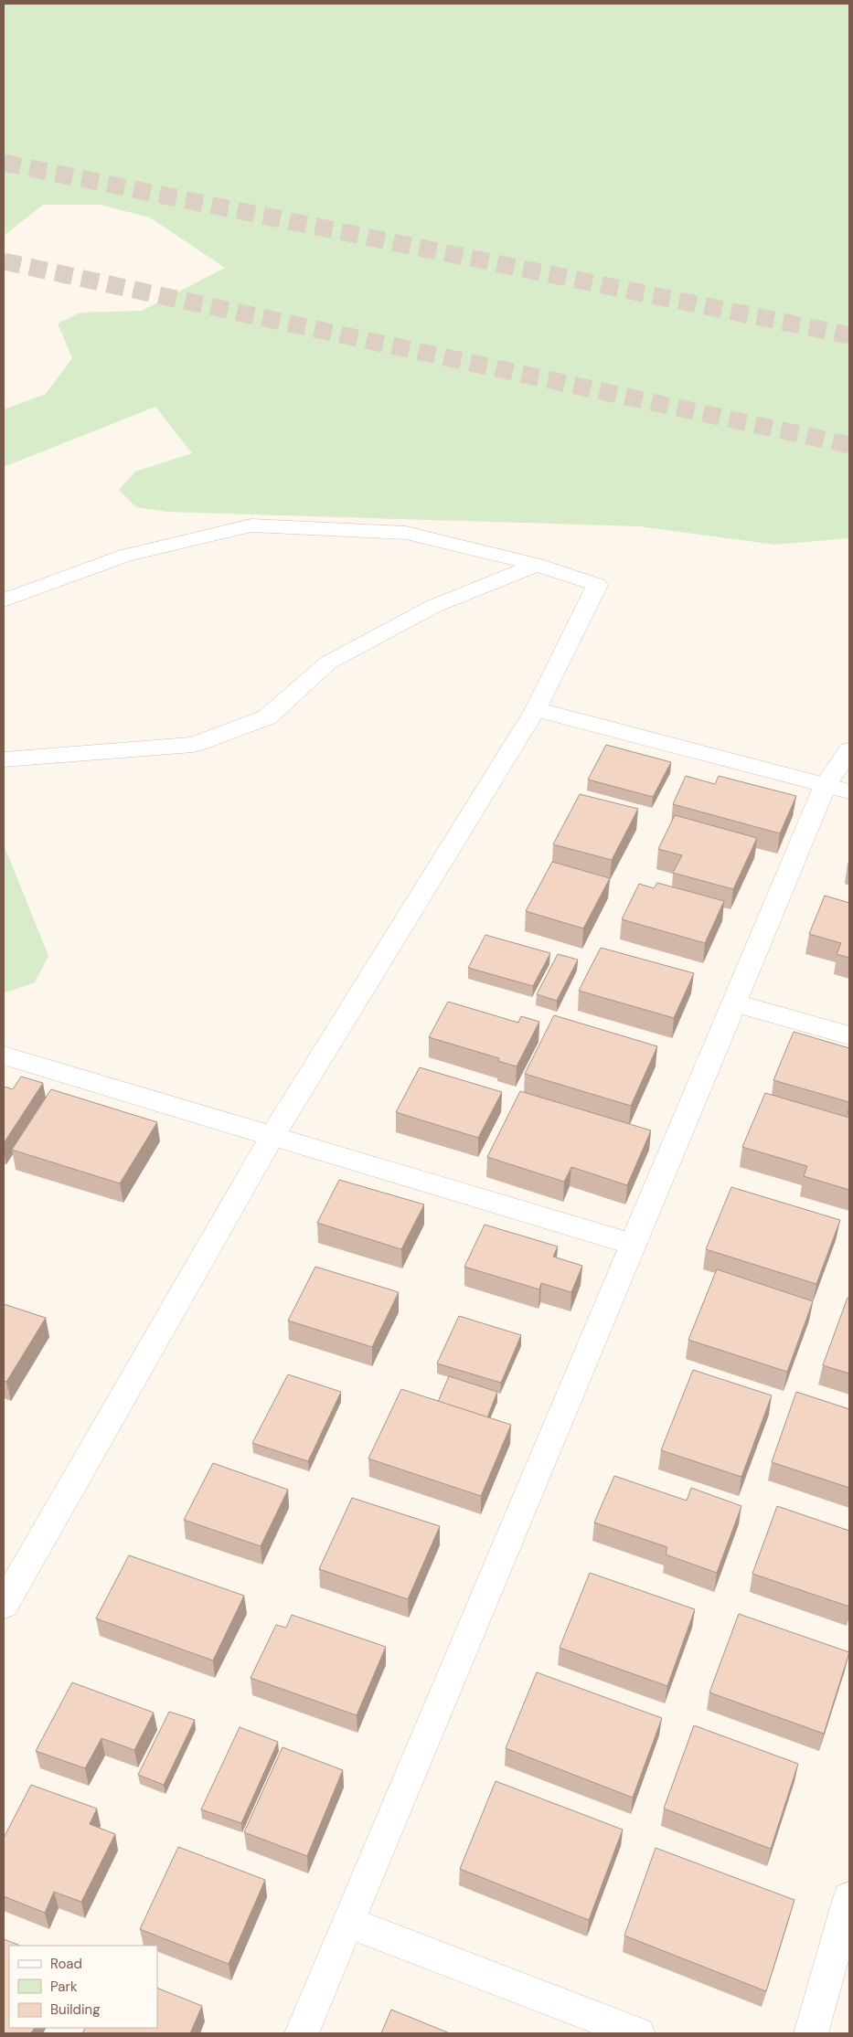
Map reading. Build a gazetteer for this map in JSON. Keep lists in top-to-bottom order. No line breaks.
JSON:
{"legend":["Road","Park","Building"]}
